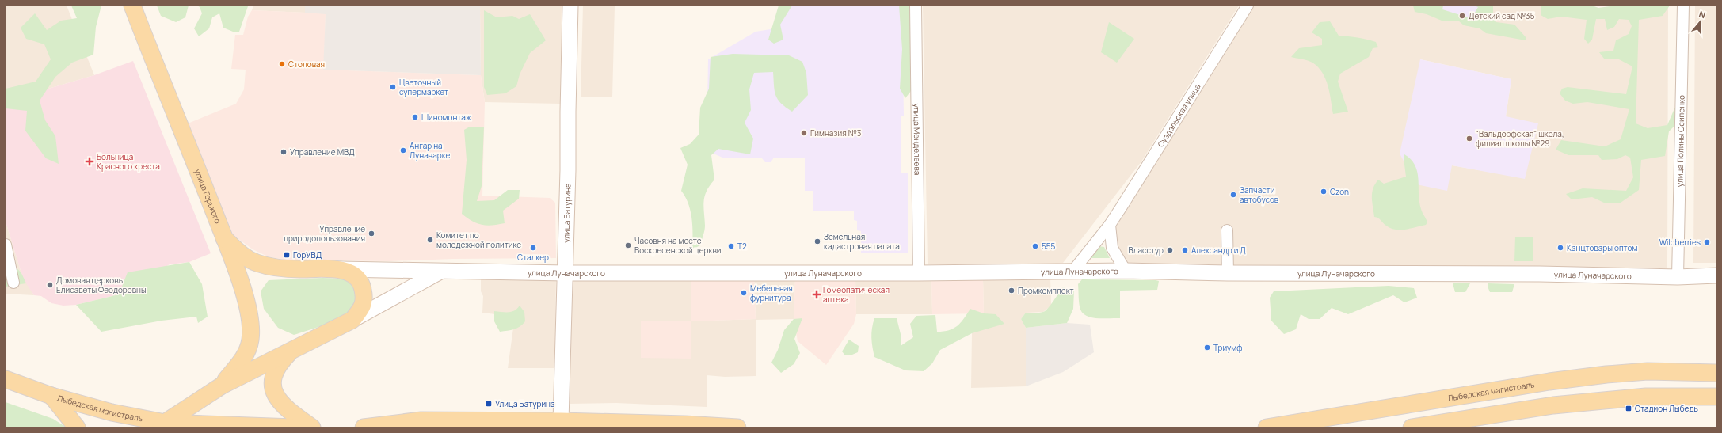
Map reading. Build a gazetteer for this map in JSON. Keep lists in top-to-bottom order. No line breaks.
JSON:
{"streets":{"main road":["улица Горького","улица Батурина","улица Луначарского","Лыбедская магистраль"],"street":["Суздальская улица","улица Менделеева","улица Полины Осипенко"]},"crossings":[["Суздальская улица","улица Луначарского"],["улица Менделеева","улица Луначарского"],["улица Полины Осипенко","улица Луначарского"],["улица Горького","улица Луначарского"],["улица Горького","Лыбедская магистраль"],["улица Батурина","улица Луначарского"]],"places":{"other":["Детский сад №35","Столовая","Цветочный супермаркет","Шиномонтаж","Гимназия №3","\"Вальдорфская\" школа, филиал школы №29","Ангар на Луначарке","Управление МВД","Ozon","Запчасти автобусов","Управление природопользования","Комитет по молодежной политике","Земельная кадастровая палата","Wildberries","Часовня на месте Воскресенской церкви","T2","555","Сталкер","Канцтовары оптом","Власстур","Александр и Д","Домовая церковь Елисаветы Феодоровны","Промкомплект","Мебельная фурнитура","Триумф"],"health":["Больница Красного креста","Гомеопатическая аптека"],"transit":["ГорУВД","Улица Батурина","Стадион Лыбедь"]},"north":"top"}
